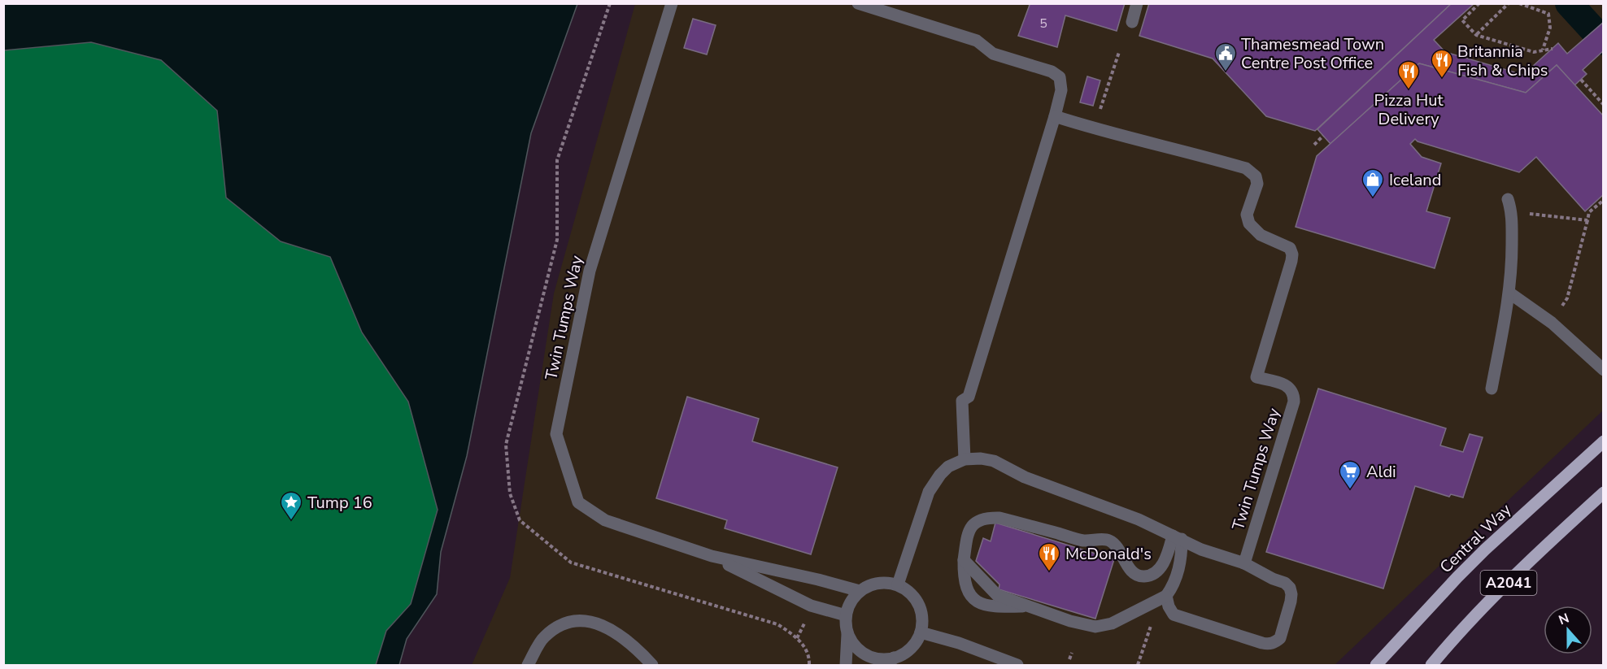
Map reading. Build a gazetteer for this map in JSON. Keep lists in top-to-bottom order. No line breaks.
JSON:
{"streets":{"main road":["Central Way","A2041"],"street":["Twin Tumps Way"]},"places":{"public building":["Thamesmead Town Centre Post Office"],"restaurant":["Britannia Fish & Chips","Pizza Hut Delivery","McDonald's"],"shop":["Iceland"],"supermarket":["Aldi"],"place":["Tump 16"]},"house_numbers":["5"],"north":"top"}
